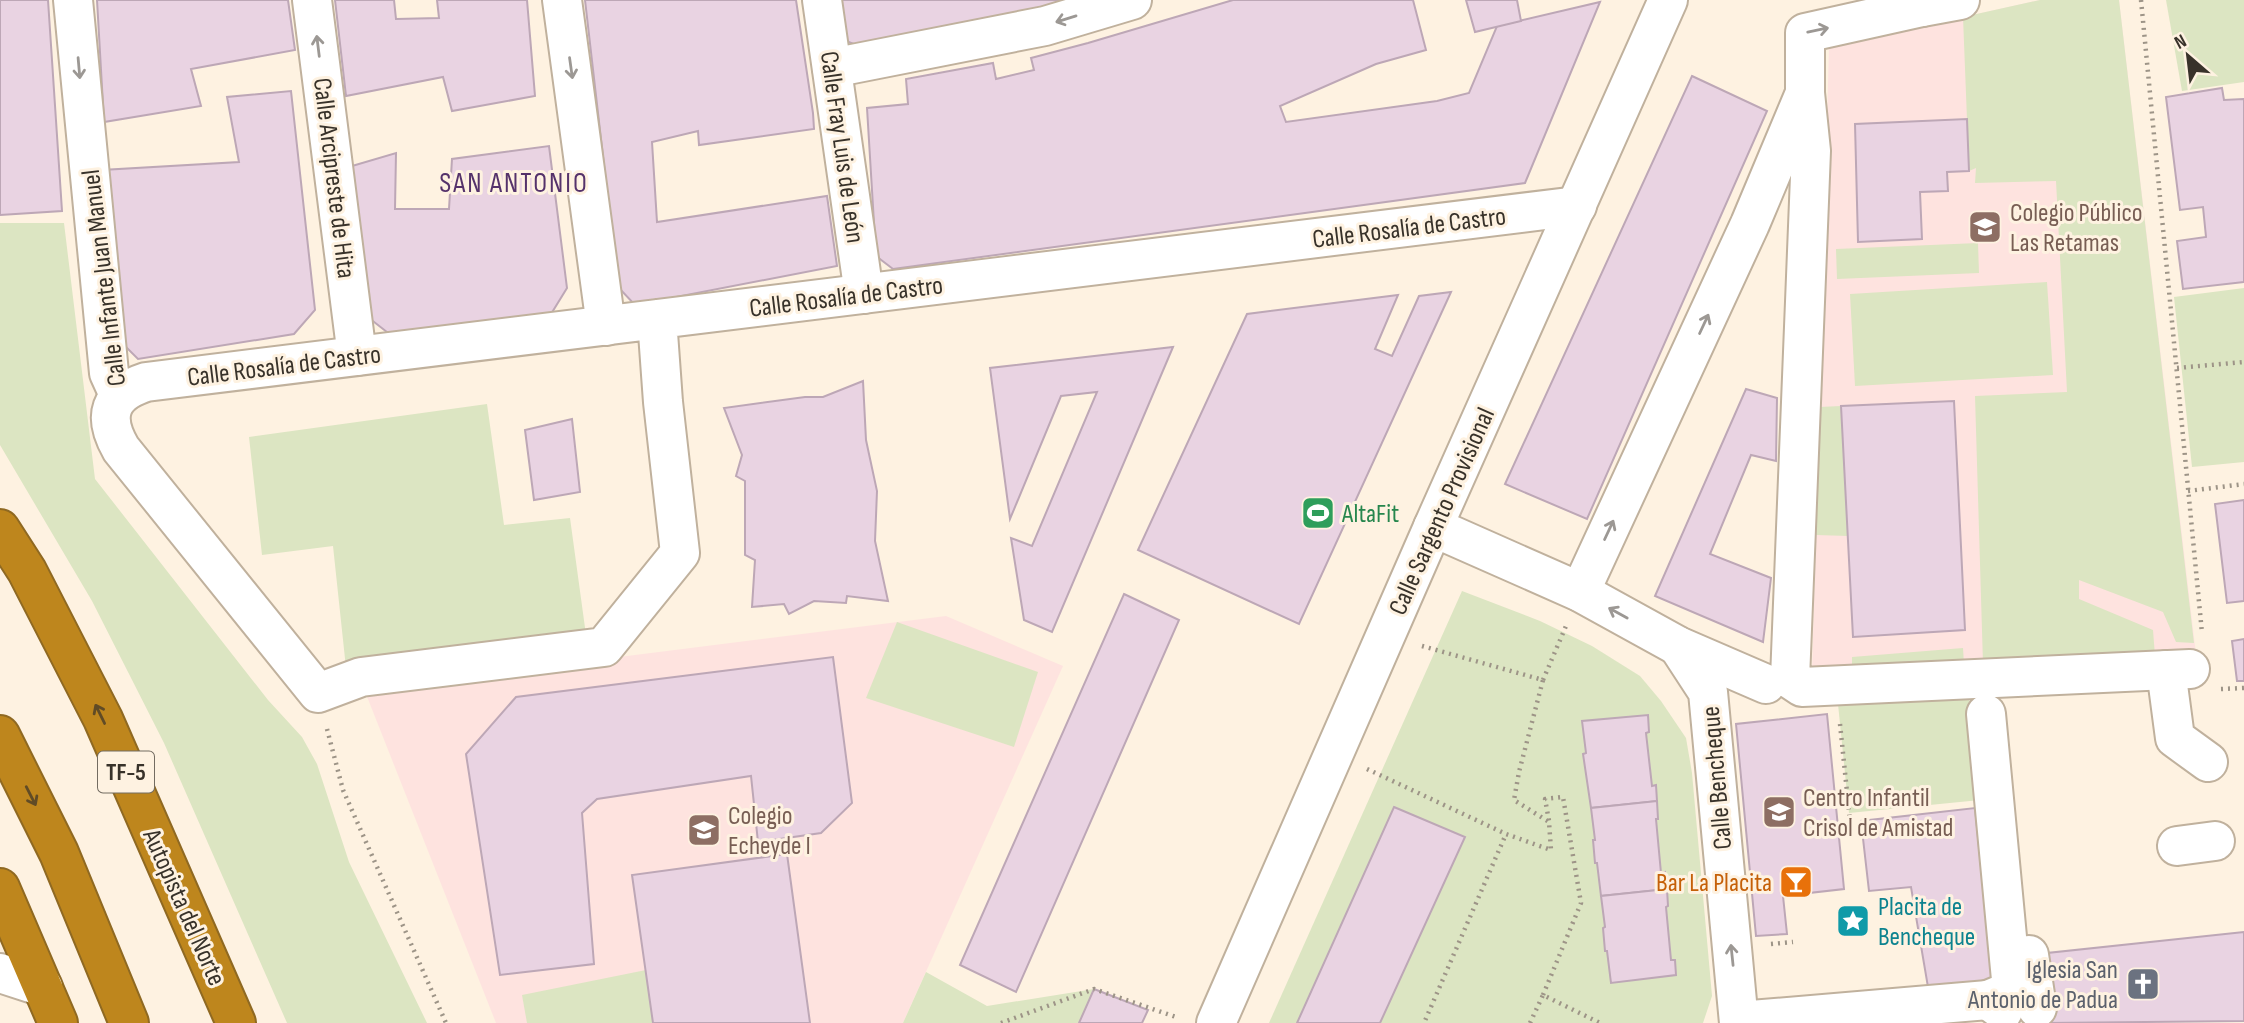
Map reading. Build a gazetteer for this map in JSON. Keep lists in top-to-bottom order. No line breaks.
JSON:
{"streets":{"highway":["TF-5","Autopista del Norte"],"street":["Calle Fray Luis de León","Calle Arcipreste de Hita","Calle Rosalía de Castro","Calle Infante Juan Manuel","Calle Sargento Provisional","Calle Bencheque"]},"crossings":[["Calle Fray Luis de León","Calle Rosalía de Castro"],["Calle Arcipreste de Hita","Calle Rosalía de Castro"],["Calle Rosalía de Castro","Calle Infante Juan Manuel"],["Calle Rosalía de Castro","Calle Sargento Provisional"],["Calle Sargento Provisional","Calle Bencheque"]],"one_way":["Calle Infante Juan Manuel"],"districts":["SAN ANTONIO"],"places":{"school or university":["Colegio Público Las Retamas","Centro Infantil Crisol de Amistad","Colegio Echeyde I"],"sports":["AltaFit"],"bar":["Bar La Placita"],"place":["Placita de Bencheque"],"church":["Iglesia San Antonio de Padua"]},"north":"top left"}
